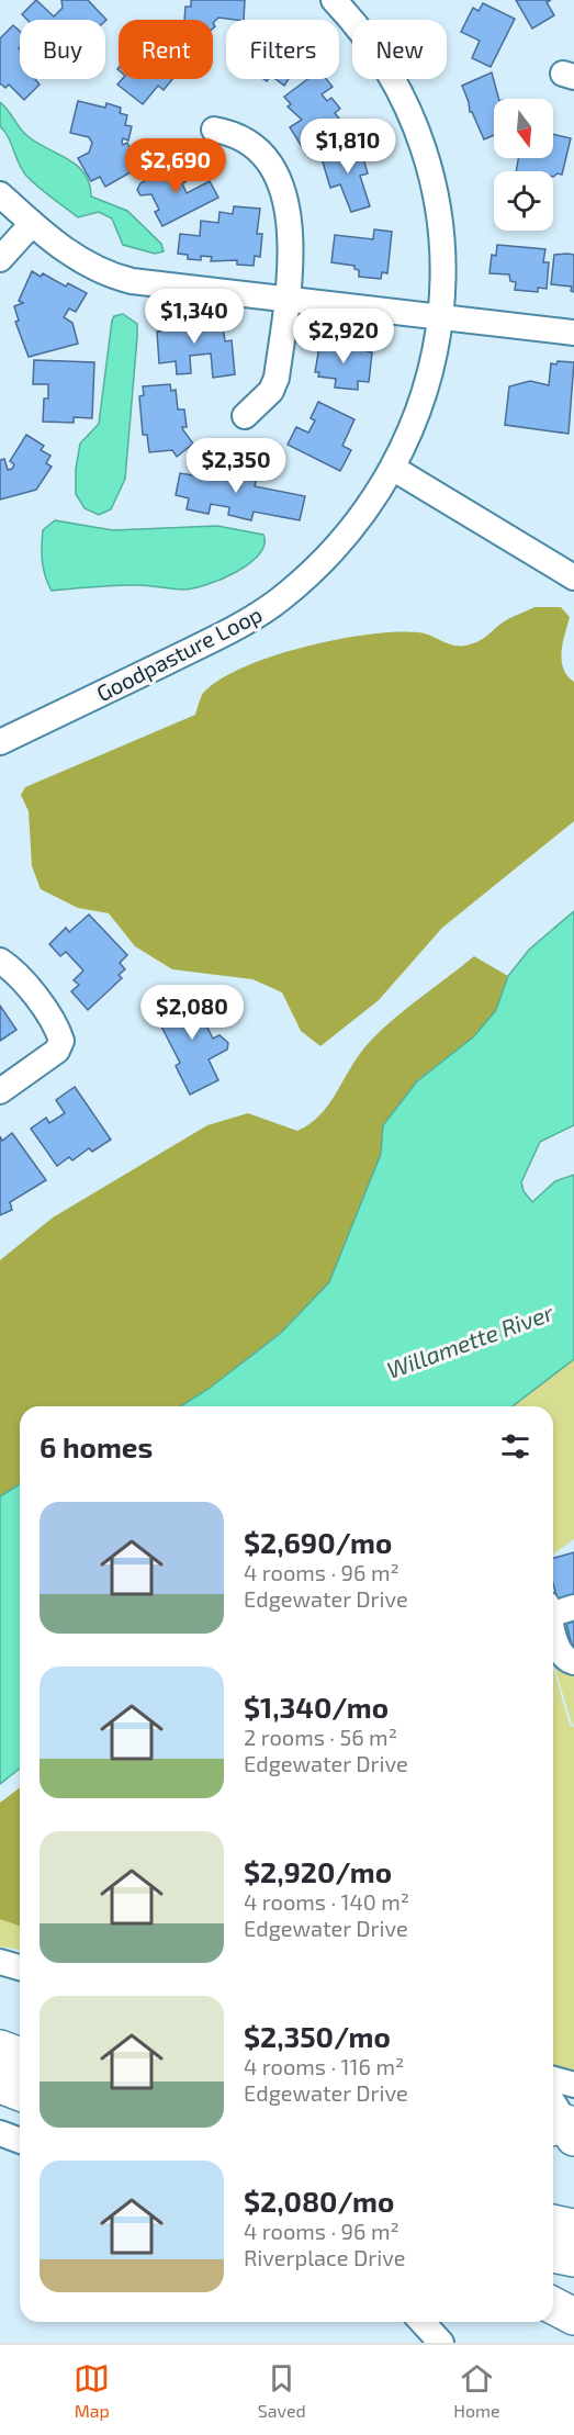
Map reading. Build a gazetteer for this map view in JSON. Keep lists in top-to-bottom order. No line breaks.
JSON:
{"streets":{"street":["Goodpasture Loop"]},"water":["Willamette River"],"north":"bottom","page":{"chip":["Buy","Rent","Filters","New"],"price":["$1,810","$2,690","$1,340","$2,920","$2,350","$2,080"],"heading":"6 homes","list":[{"name":"$2,690/mo","note":"4 rooms · 96 m² · Edgewater Drive"},{"name":"$1,340/mo","note":"2 rooms · 56 m² · Edgewater Drive"},{"name":"$2,920/mo","note":"4 rooms · 140 m² · Edgewater Drive"},{"name":"$2,350/mo","note":"4 rooms · 116 m² · Edgewater Drive"},{"name":"$2,080/mo","note":"4 rooms · 96 m² · Riverplace Drive"}],"tabs":["Map","Saved","Home"]}}
